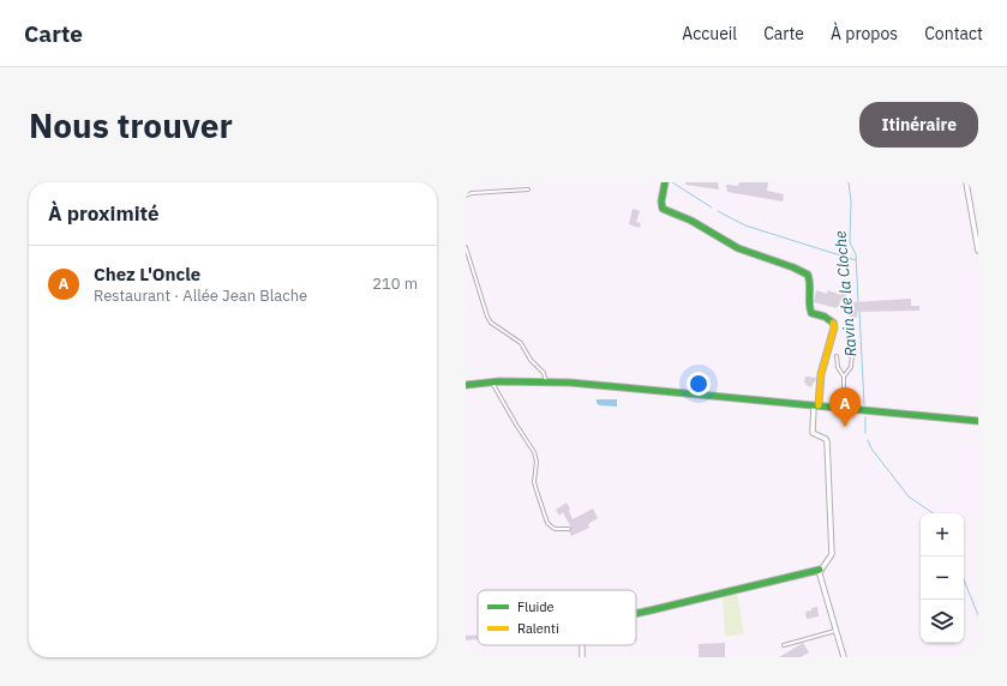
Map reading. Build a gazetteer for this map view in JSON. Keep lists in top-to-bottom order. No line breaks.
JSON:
{"water":["Ravin de la Cloche"],"legend":["Fluide","Ralenti"],"page":{"header":"Carte","nav":["Accueil","Carte","À propos","Contact"],"buttons":"Itinéraire","title":"Nous trouver","heading":"À proximité","list":[{"mark":"A","name":"Chez L'Oncle","note":"Restaurant · Allée Jean Blache","value":"210 m"}],"pins":"A","map_buttons":["+","−"]}}
